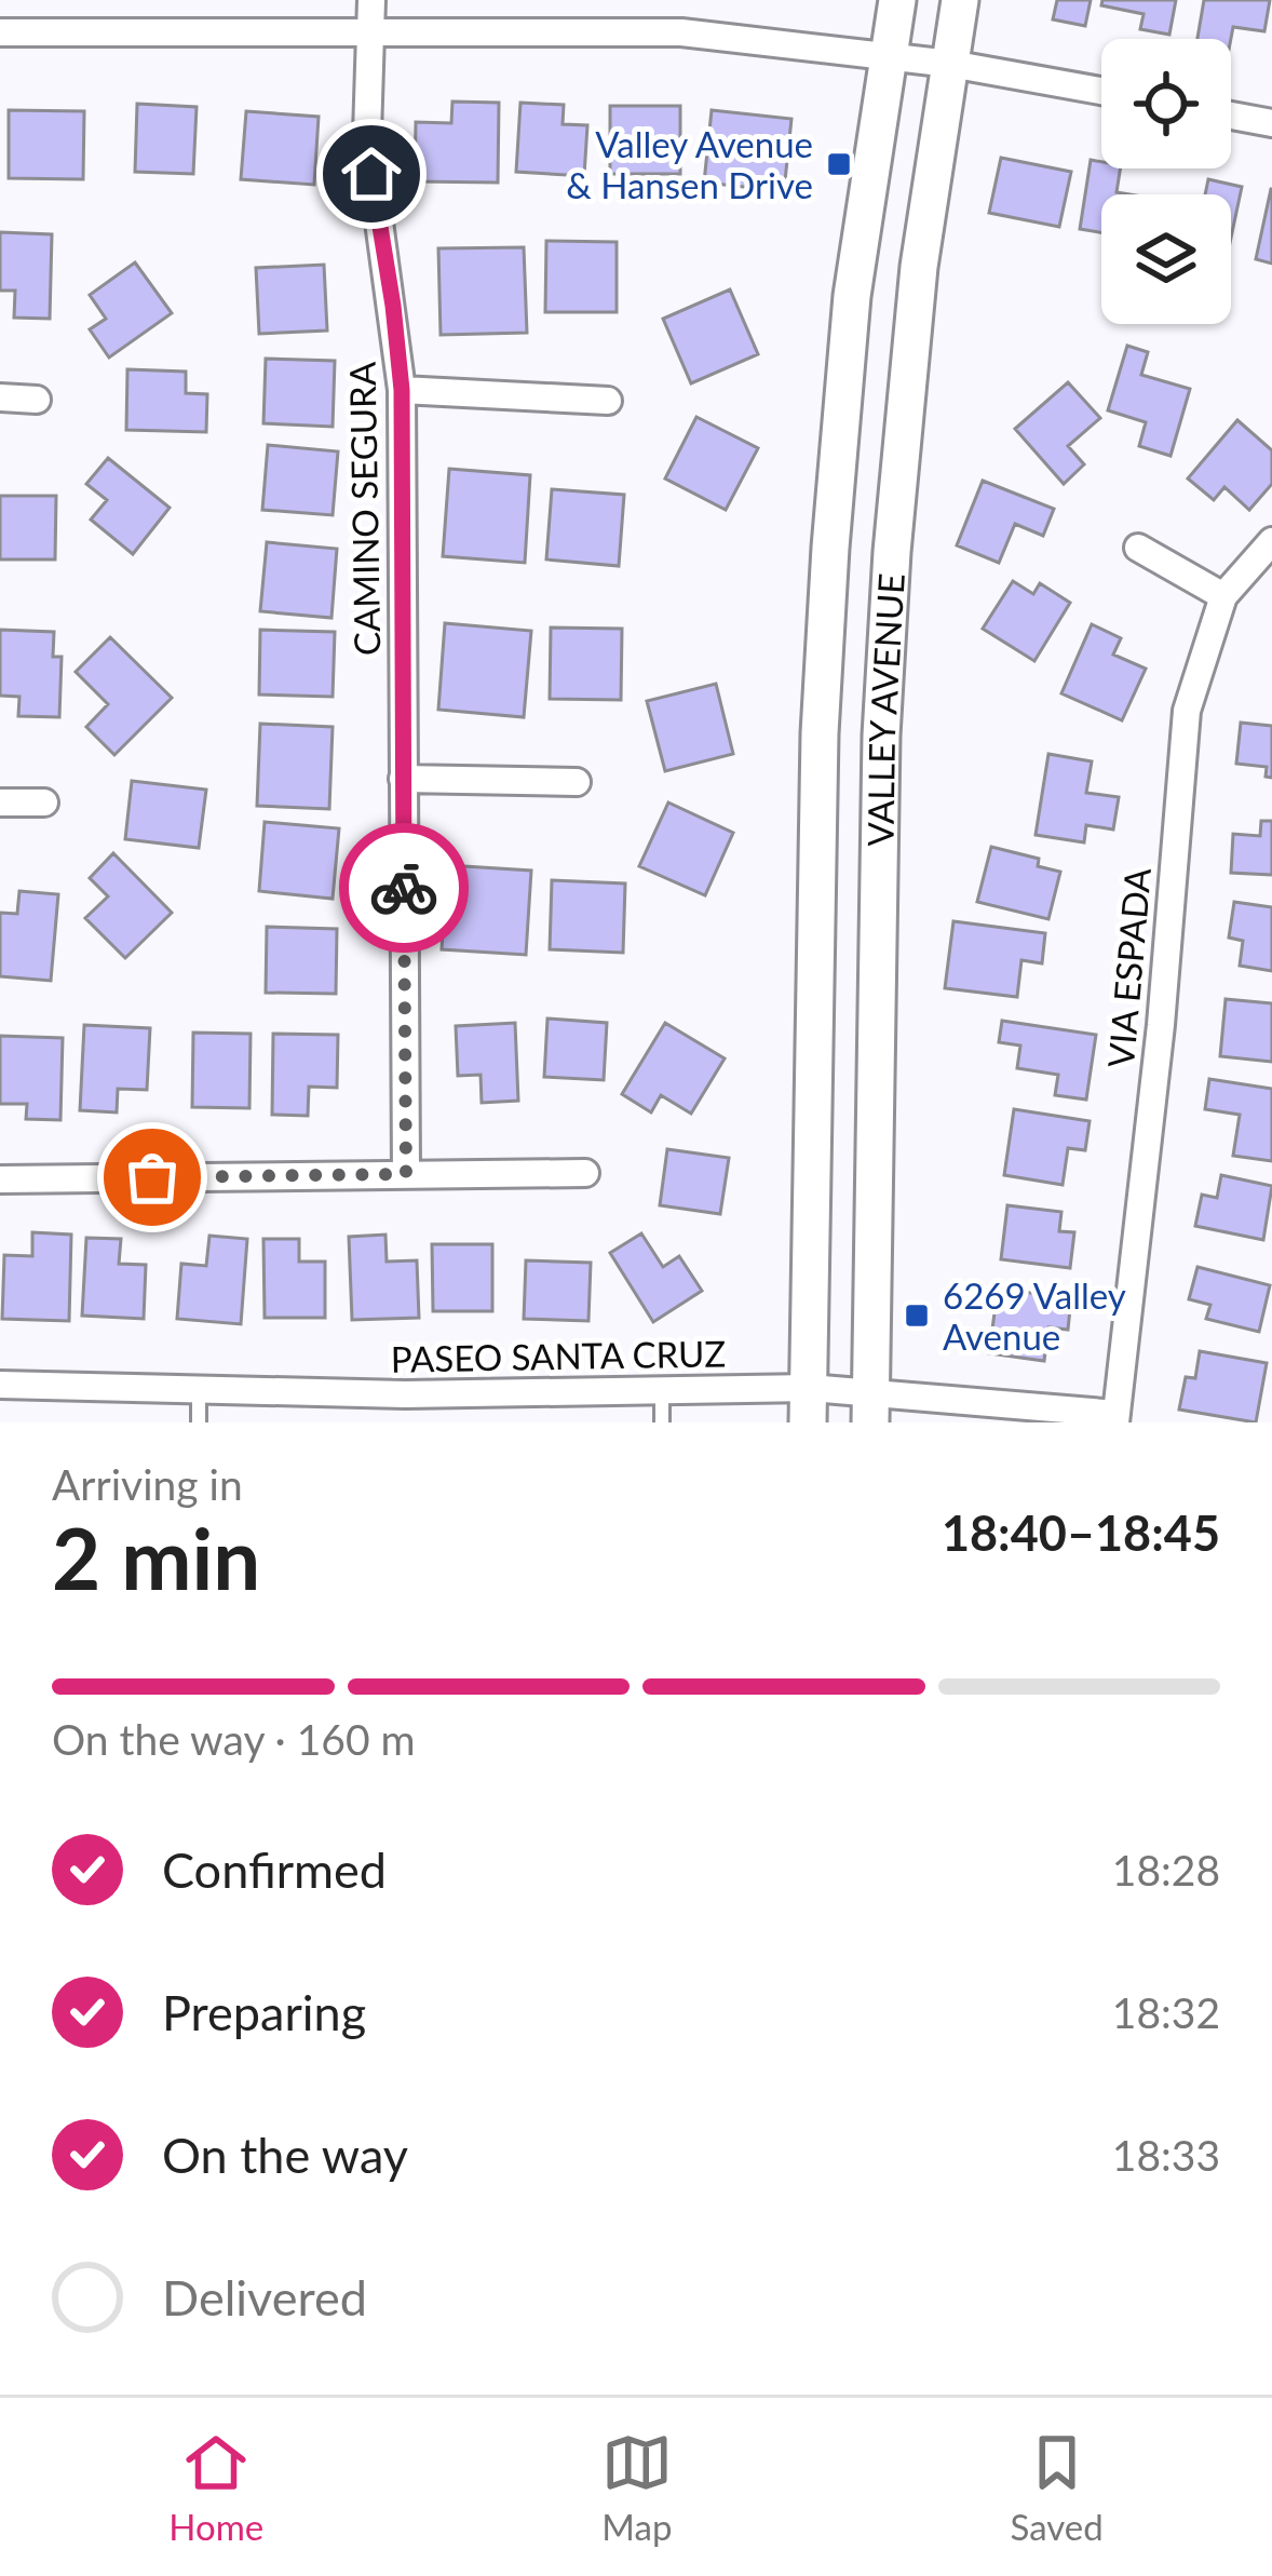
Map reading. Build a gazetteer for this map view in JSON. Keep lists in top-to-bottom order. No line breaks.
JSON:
{"streets":{"main road":["VALLEY AVENUE"],"street":["CAMINO SEGURA","VIA ESPADA","PASEO SANTA CRUZ"]},"crossings":[["VALLEY AVENUE","PASEO SANTA CRUZ"],["VIA ESPADA","PASEO SANTA CRUZ"]],"places":{"transit":["Valley Avenue & Hansen Drive","6269 Valley Avenue"]},"page":{"heading":["2 min","Arriving in","18:40–18:45"],"bar":"On the way · 160 m","list":[["Confirmed","18:28"],["Preparing","18:32"],["On the way","18:33"],"Delivered"],"tabs":["Home","Map","Saved"]}}
